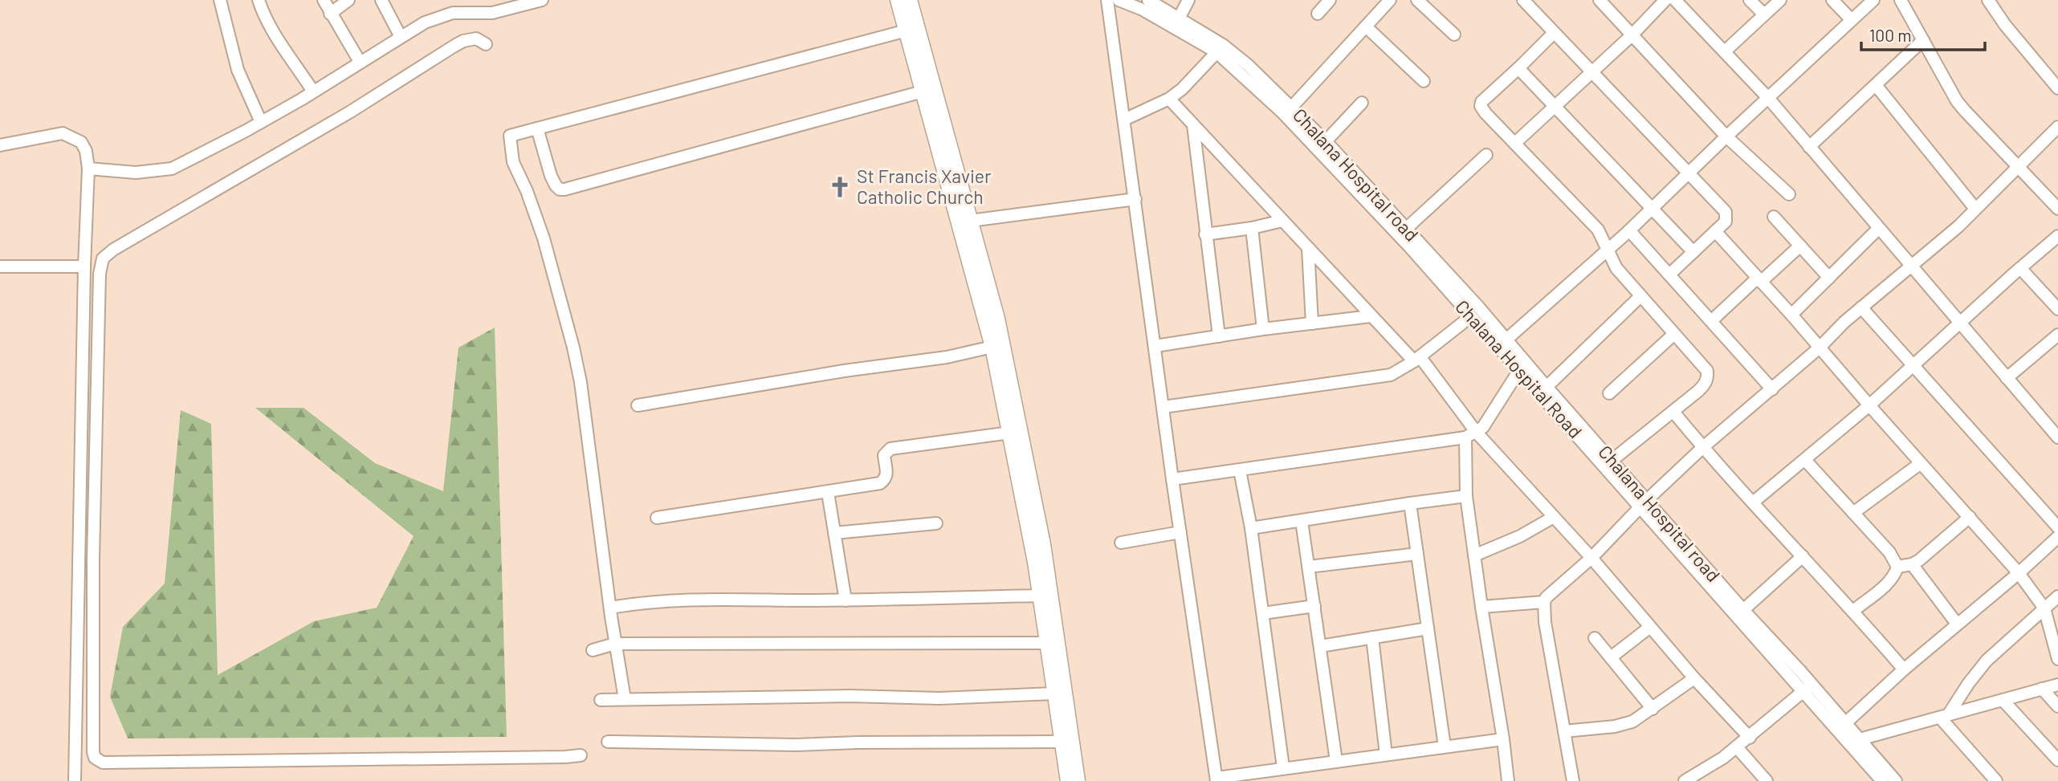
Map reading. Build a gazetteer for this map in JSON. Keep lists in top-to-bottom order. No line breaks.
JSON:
{"streets":{"street":["Chalana Hospital road","Chalana Hospital Road"]},"crossings":[["Chalana Hospital road","Chalana Hospital Road"]],"places":{"church":["St Francis Xavier Catholic Church"]},"scale_bar":"100 m"}
